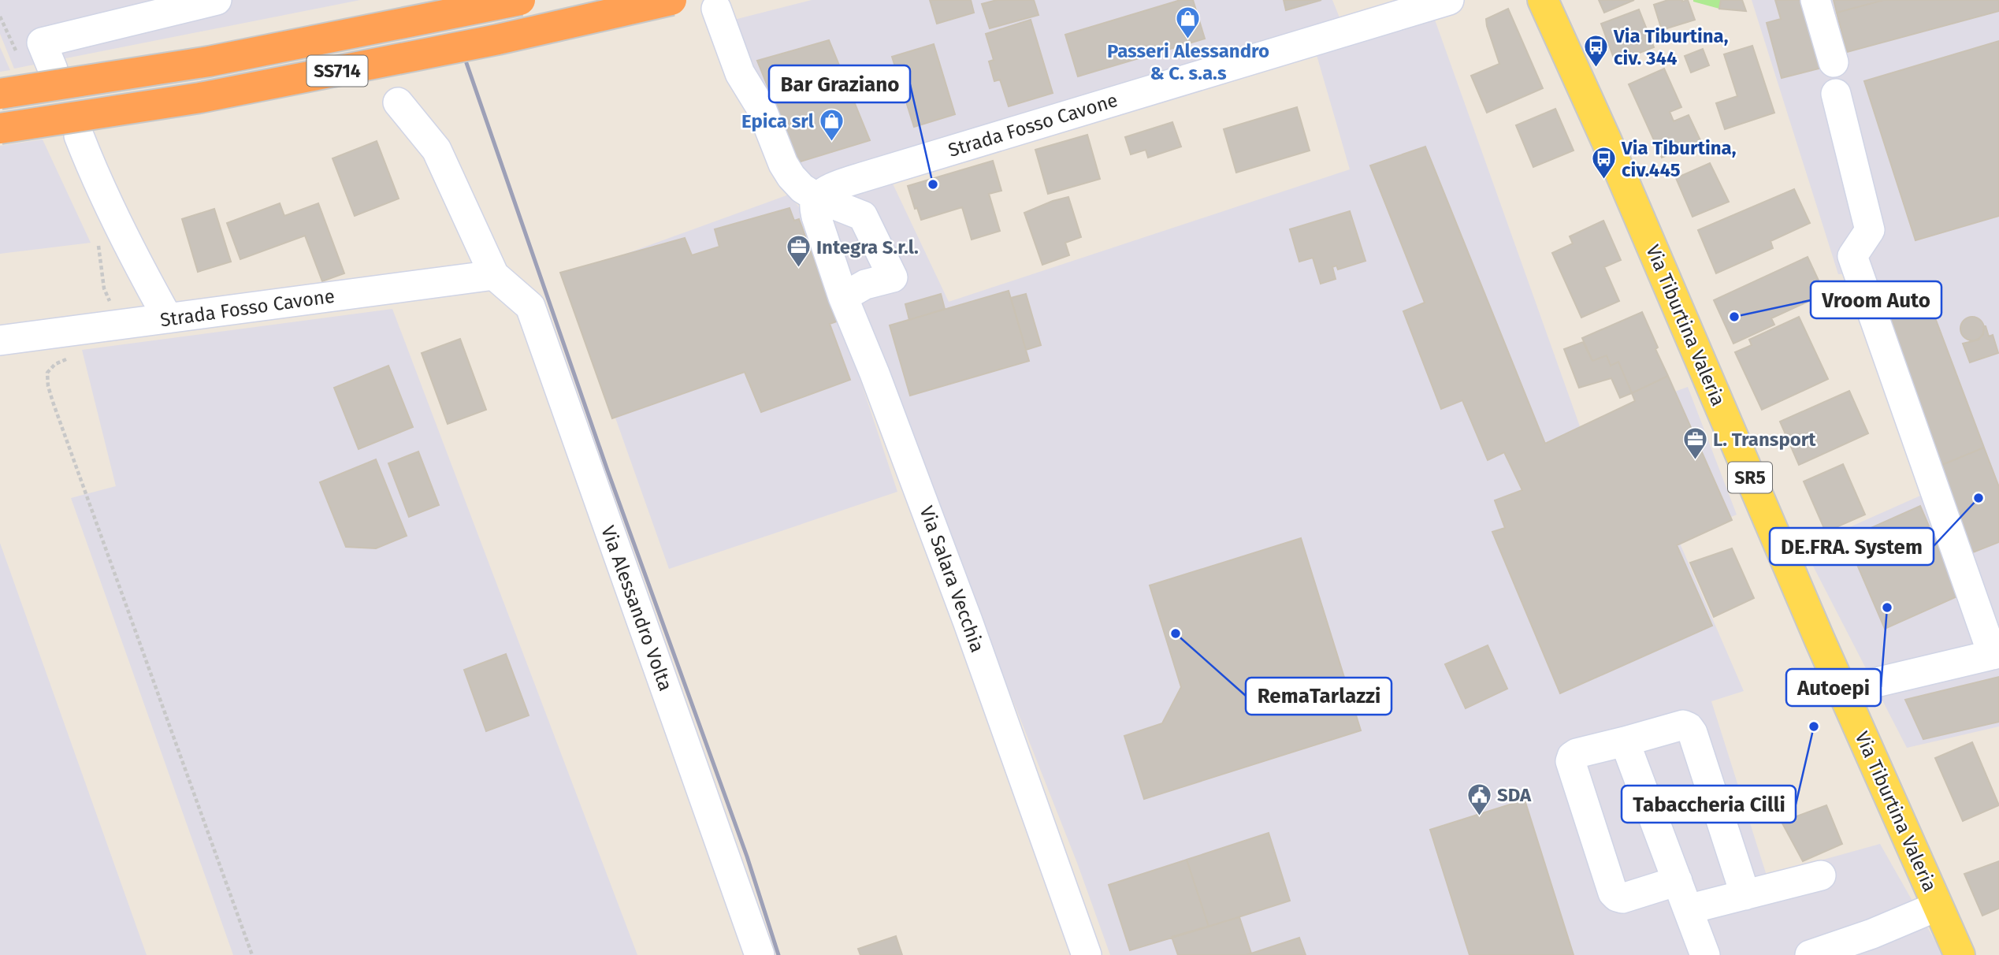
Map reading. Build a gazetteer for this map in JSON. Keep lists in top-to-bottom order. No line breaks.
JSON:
{"streets":{"highway":["SS714"],"main road":["Via Tiburtina Valeria","SR5"],"street":["Strada Fosso Cavone","Via Salara Vecchia","Via Alessandro Volta"]},"crossings":[["Strada Fosso Cavone","Via Salara Vecchia"],["Strada Fosso Cavone","Via Alessandro Volta"]],"places":{"shop":["Passeri Alessandro & C. s.a.s","Epica srl"],"bus stop":["Via Tiburtina, civ. 344","Via Tiburtina, civ.445"],"other":["Bar Graziano","Vroom Auto","DE.FRA. System","Autoepi","RemaTarlazzi","Tabaccheria Cilli"],"office":["Integra S.r.l.","L. Transport"],"public building":["SDA"]}}
